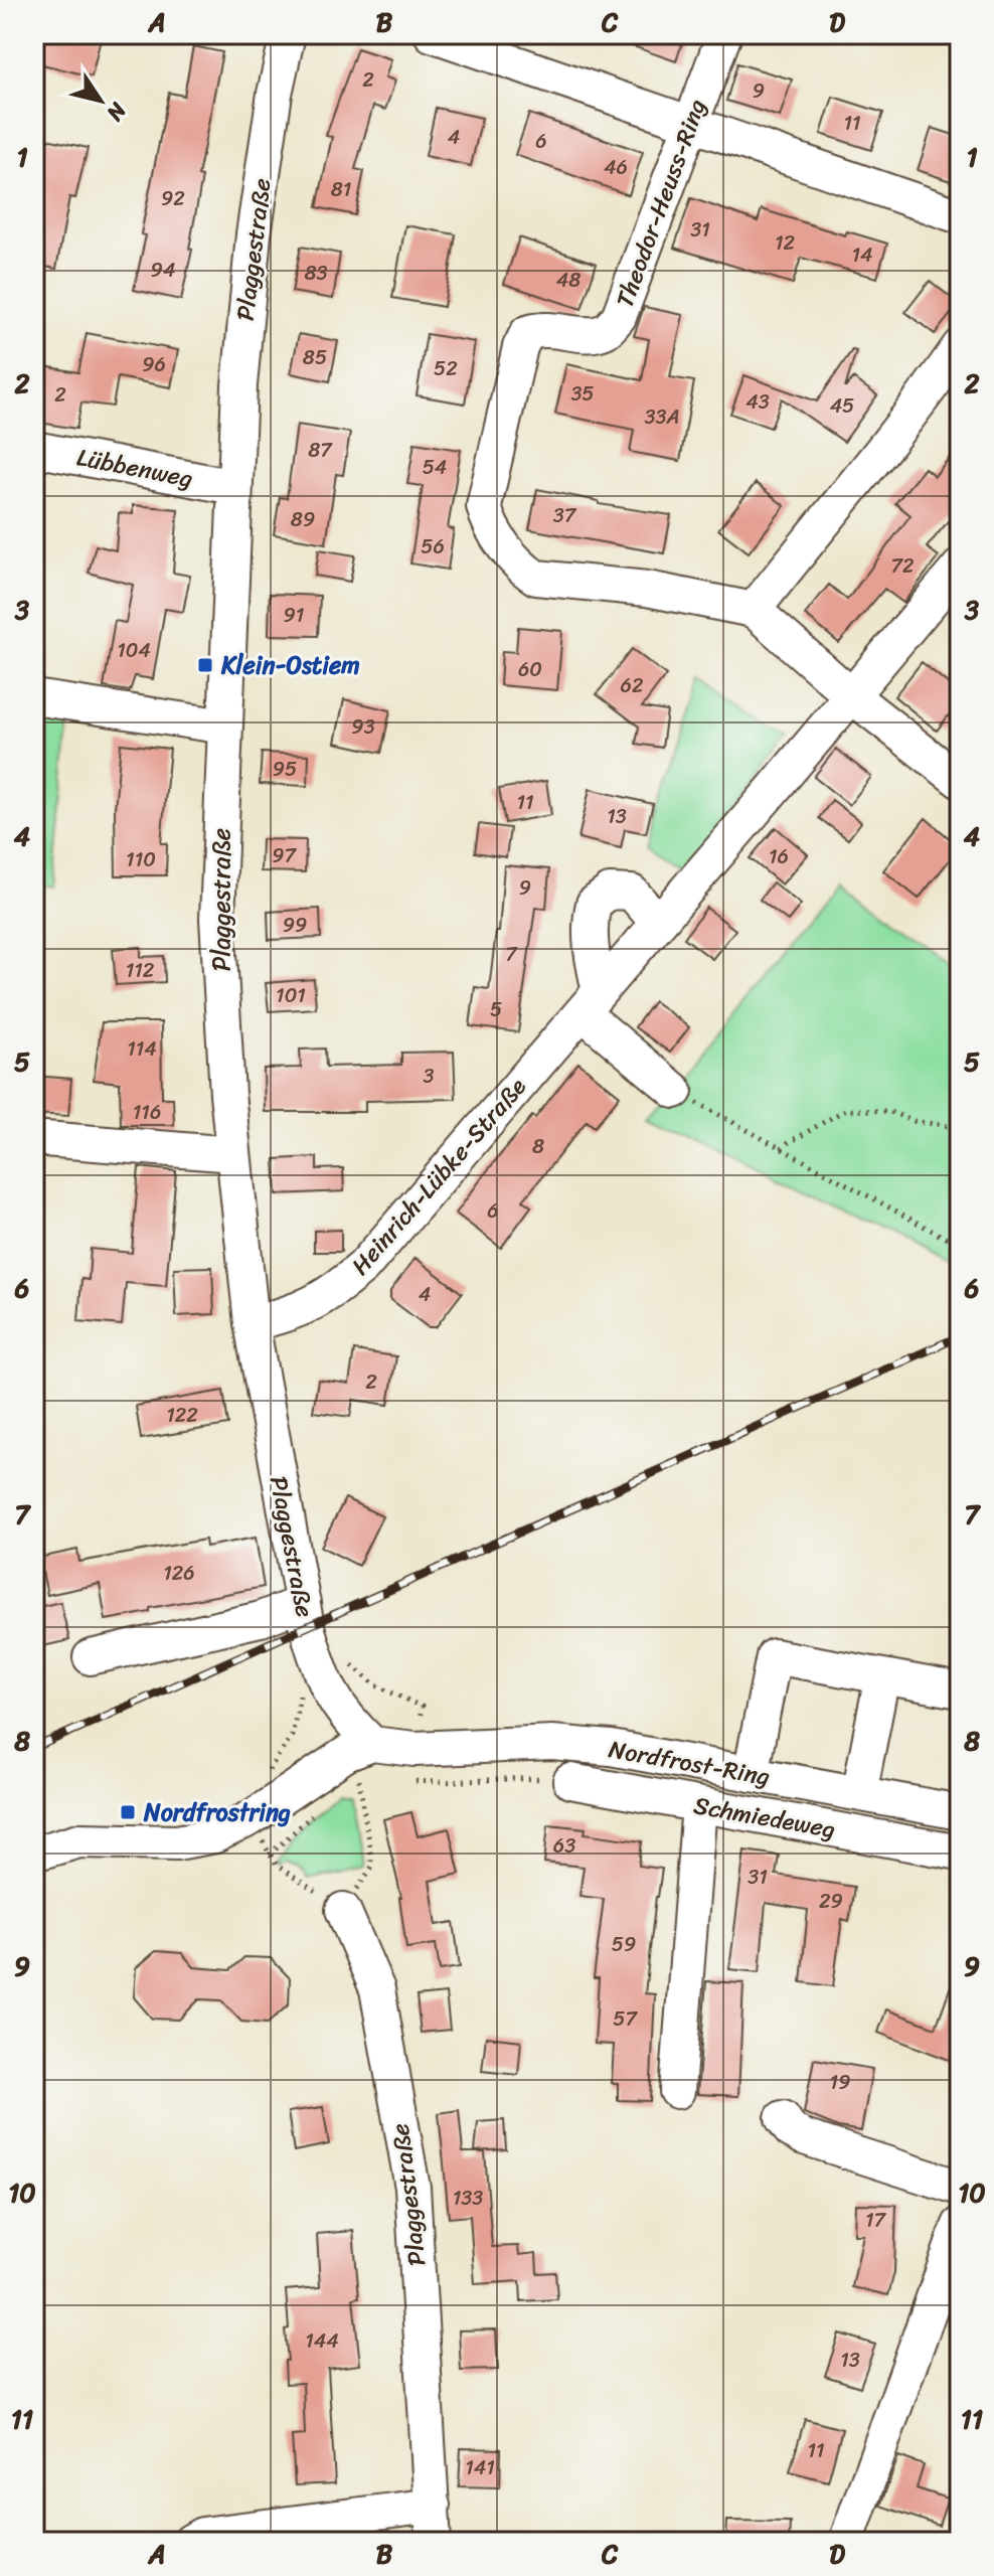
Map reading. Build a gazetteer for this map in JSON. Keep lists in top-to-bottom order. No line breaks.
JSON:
{"streets":{"street":["Theodor-Heuss-Ring","Plaggestraße","Lübbenweg","Heinrich-Lübke-Straße","Nordfrost-Ring","Schmiedeweg"]},"crossings":[["Plaggestraße","Lübbenweg"],["Plaggestraße","Heinrich-Lübke-Straße"],["Plaggestraße","Nordfrost-Ring"]],"places":{"transit":["Klein-Ostiem","Nordfrostring"]},"house_numbers":["2","9","11","4","6","46","81","92","31","12","14","94","83","48","85","96","52","35","2","43","45","33A","87","54","37","89","56","72","91","104","60","62","93","95","11","13","97","16","110","9","99","7","112","101","5","114","3","116","8","6","4","2","122","126","63","31","29","59","57","19","133","17","144","13","11","141"],"north":"bottom right","grid":{"columns":["A","B","C","D"],"rows":["1","2","3","4","5","6","7","8","9","10","11"]}}
